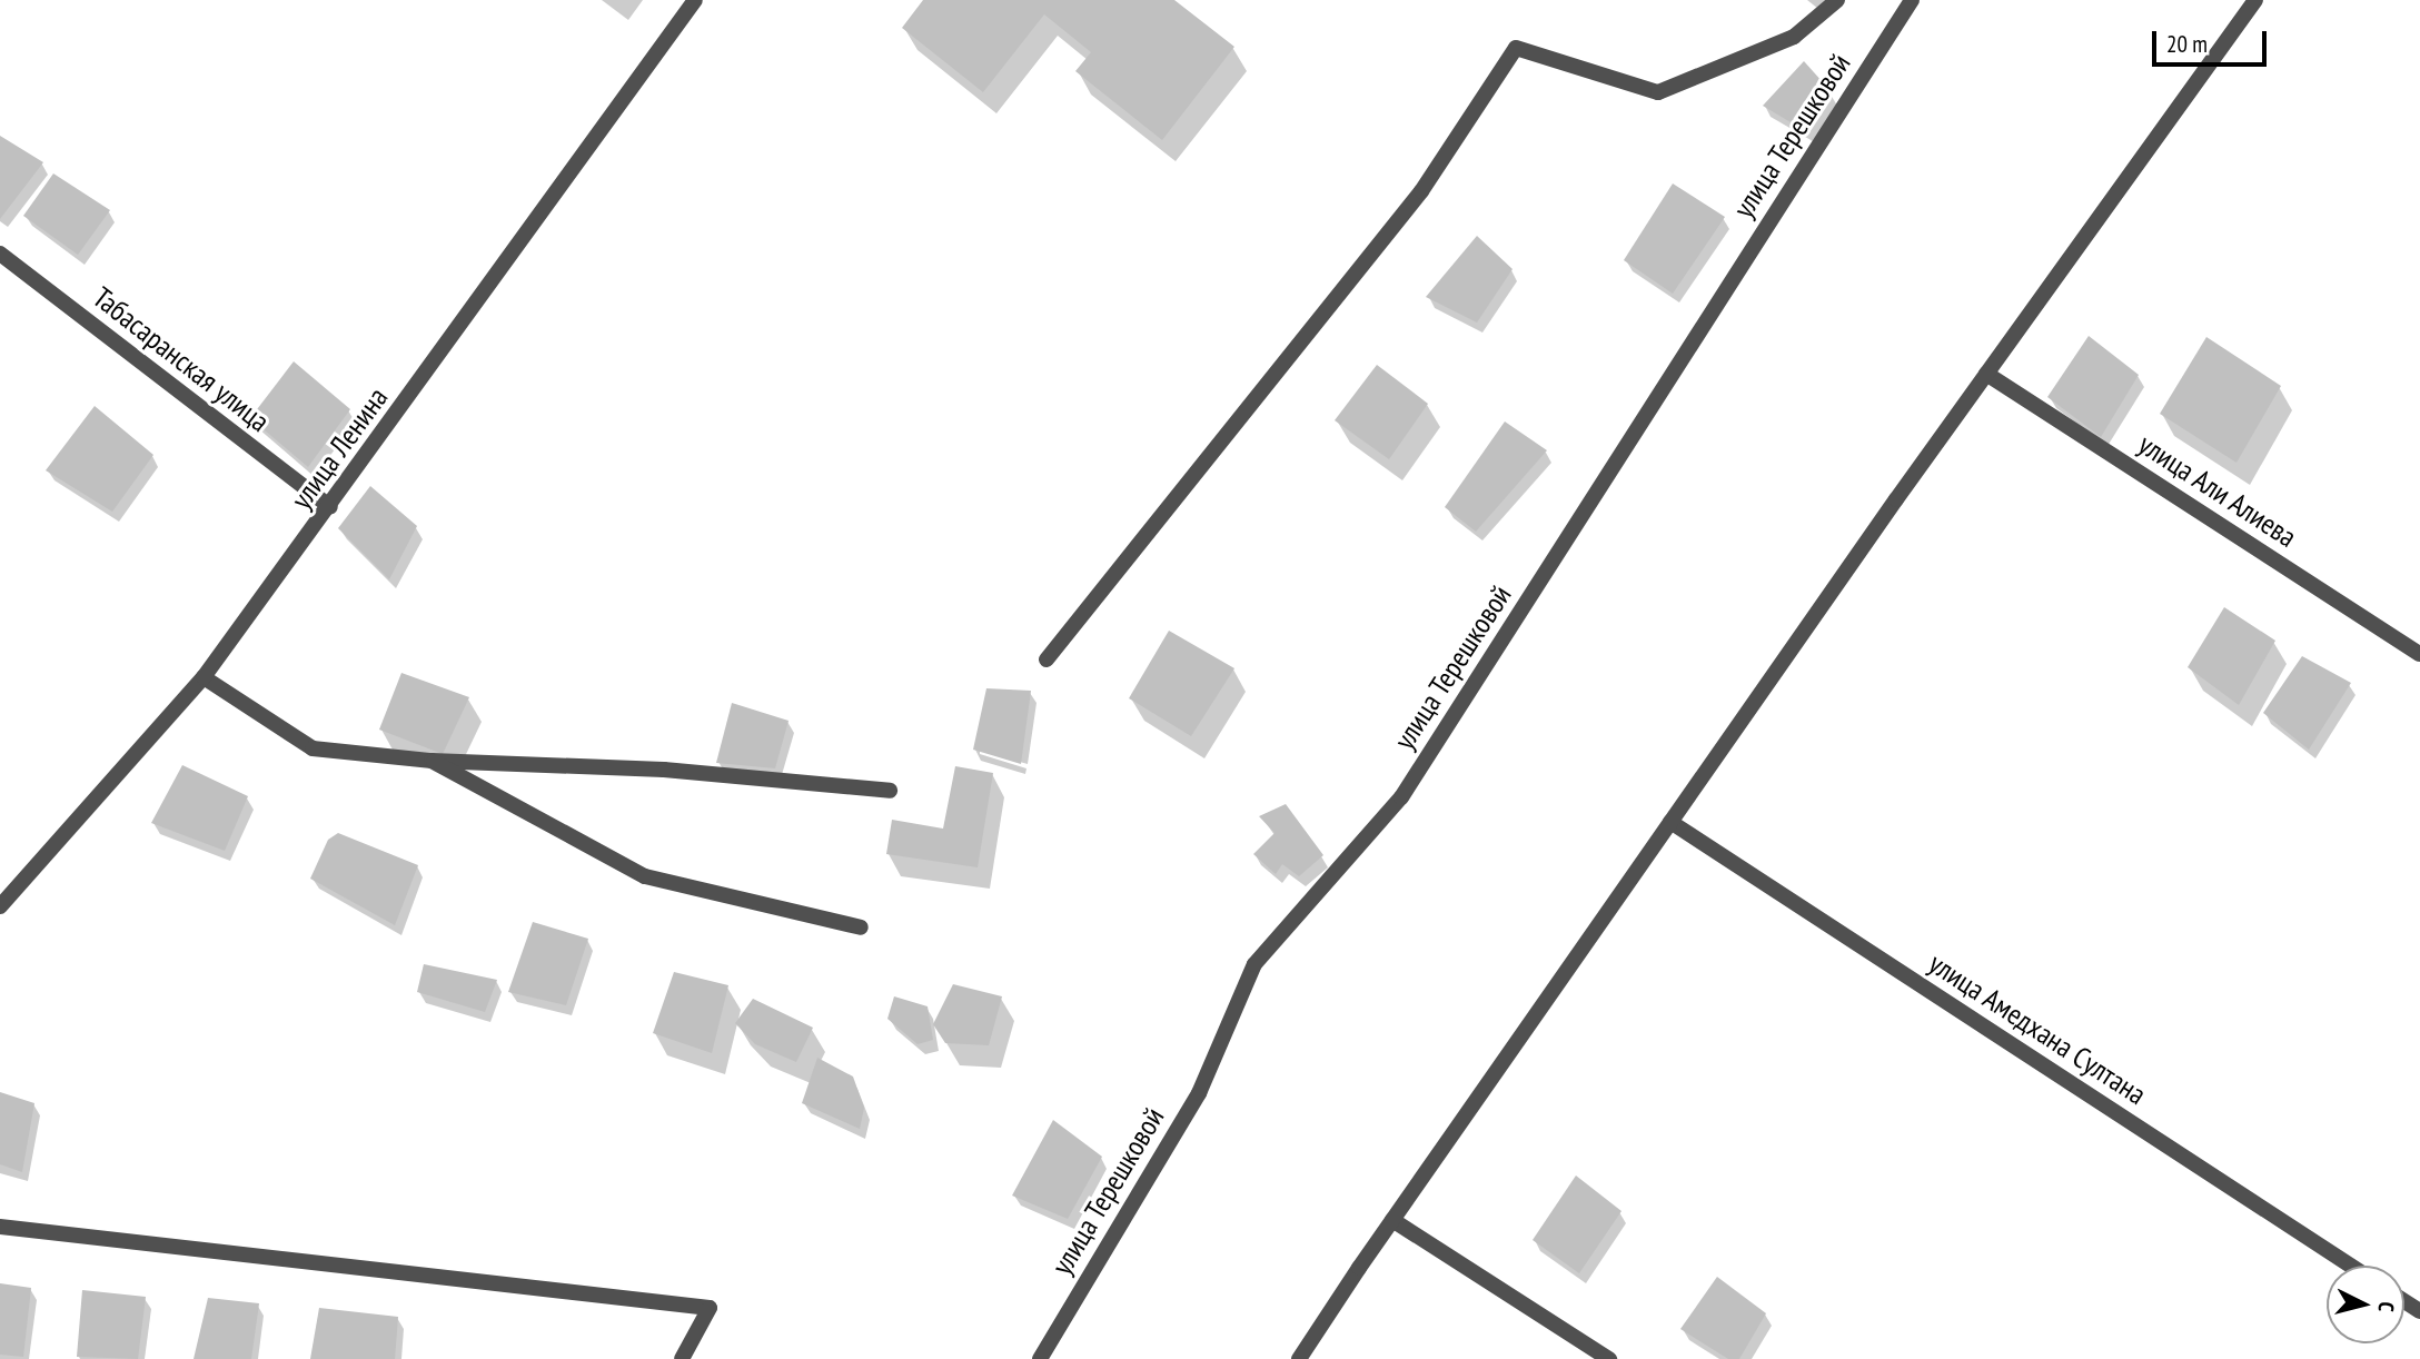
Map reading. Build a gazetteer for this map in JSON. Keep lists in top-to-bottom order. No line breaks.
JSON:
{"streets":{"street":["улица Терешковой","Табасаранская улица","улица Ленина","улица Али Алиева","улица Амедхана Султана"]},"crossings":[["Табасаранская улица","улица Ленина"]],"scale_bar":"20 m","north":"right"}
